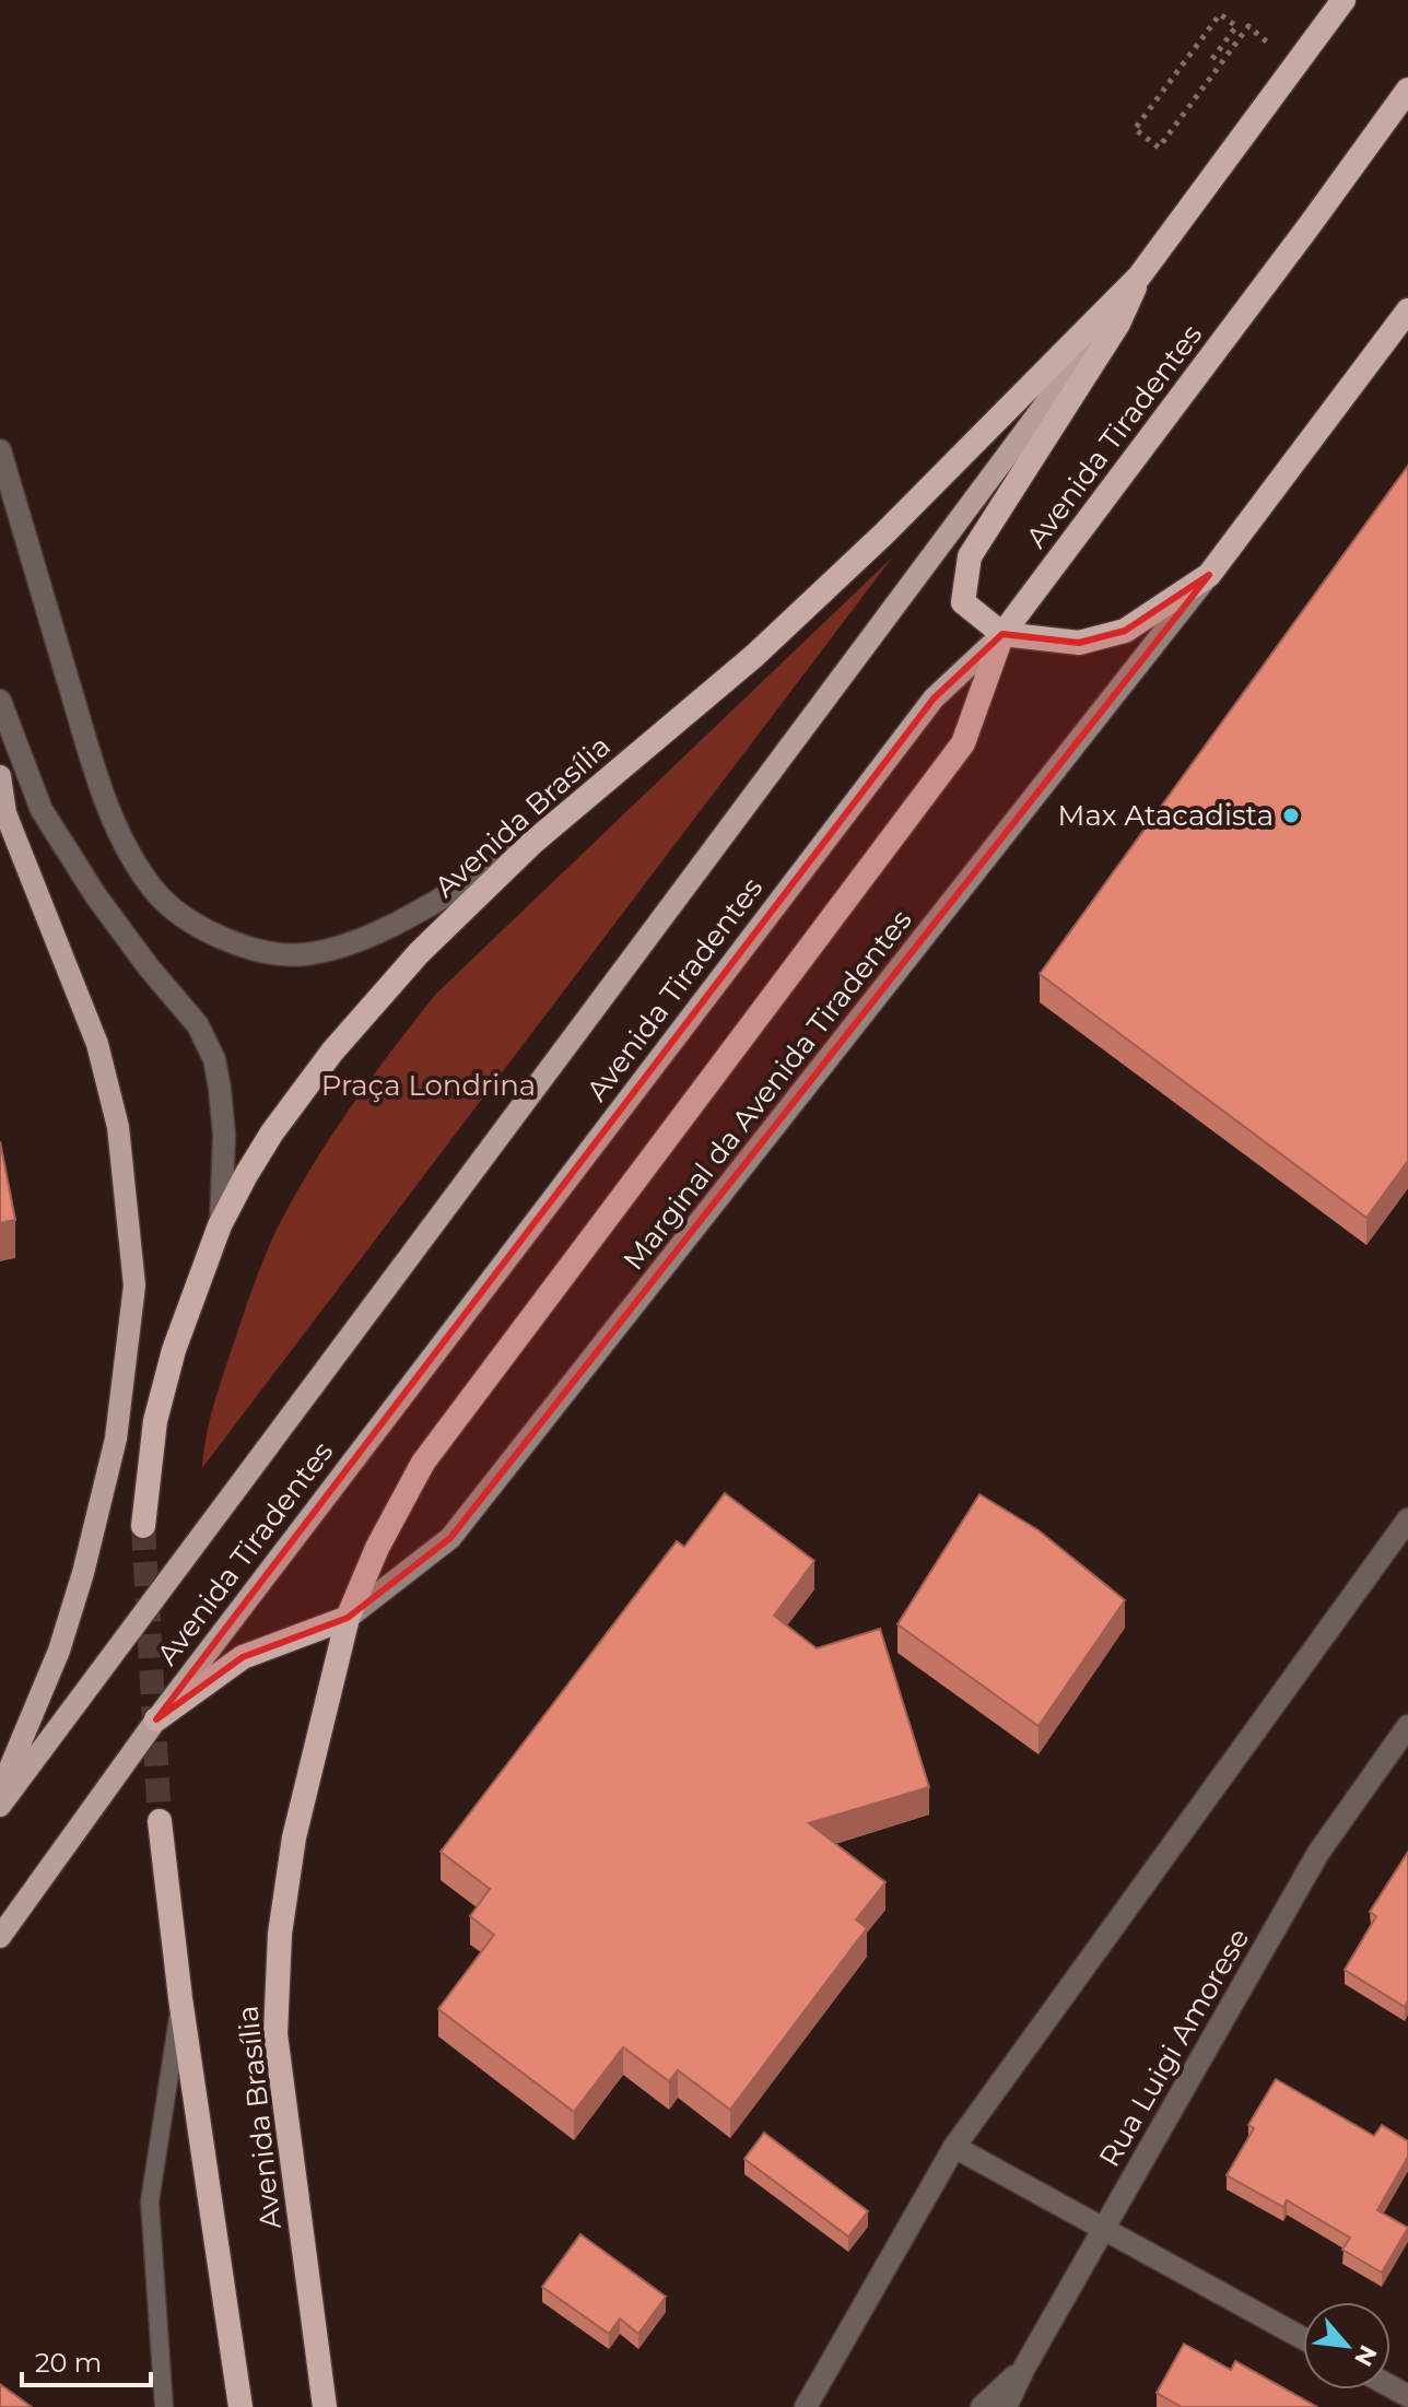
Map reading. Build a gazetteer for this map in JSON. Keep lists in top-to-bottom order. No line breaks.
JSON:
{"streets":{"highway":["Avenida Tiradentes","Avenida Brasília"],"main road":["Marginal da Avenida Tiradentes"],"street":["Rua Luigi Amorese"]},"crossings":[["Avenida Tiradentes","Avenida Brasília"],["Avenida Brasília","Marginal da Avenida Tiradentes"]],"parks":["Praça Londrina"],"places":["Max Atacadista"],"scale_bar":"20 m","north":"bottom right"}
